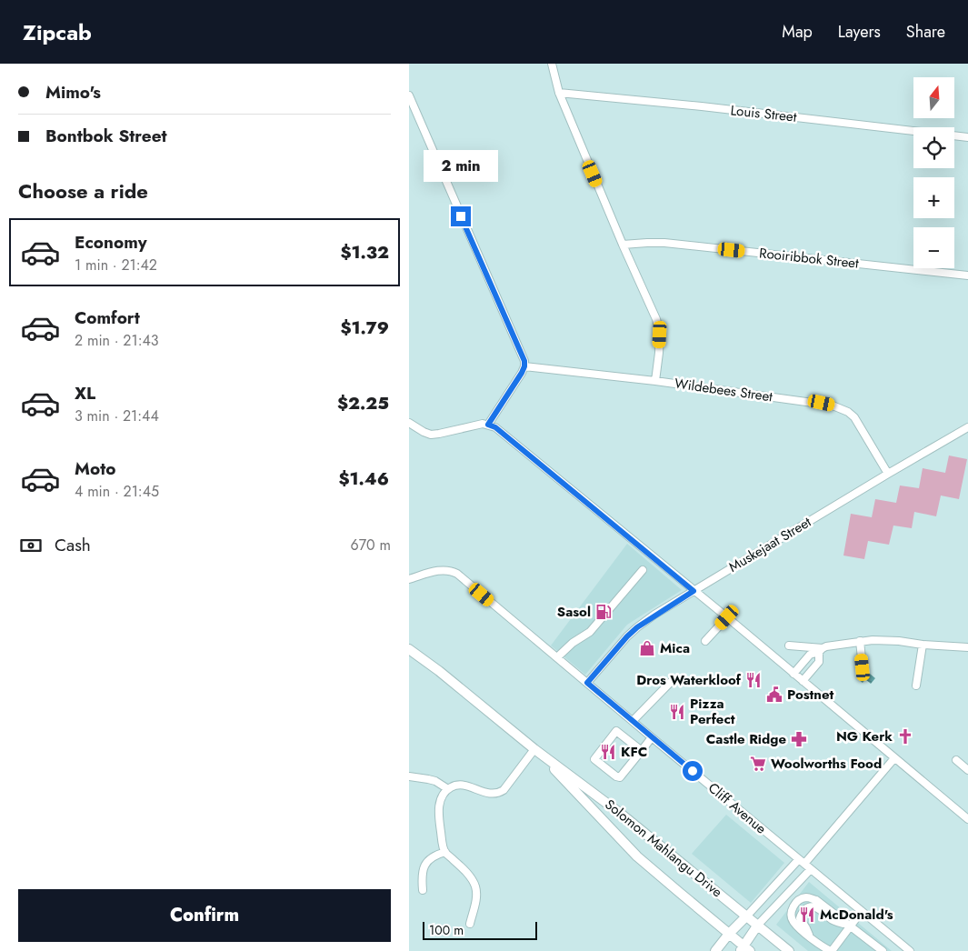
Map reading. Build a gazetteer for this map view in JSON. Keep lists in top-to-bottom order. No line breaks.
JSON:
{"streets":{"main road":["Solomon Mahlangu Drive"],"street":["Louis Street","Rooiribbok Street","Wildebees Street","Muskejaat Street","Cliff Avenue"]},"crossings":[["Wildebees Street","Muskejaat Street"],["Muskejaat Street","Cliff Avenue"]],"places":{"fuel station":["Sasol"],"shop":["Mica"],"restaurant":["Dros Waterkloof","Pizza Perfect","KFC","McDonald's"],"public building":["Postnet"],"church":["NG Kerk"],"pharmacy":["Castle Ridge"],"supermarket":["Woolworths Food"]},"scale_bar":"100 m","north":"top","page":{"header":"Zipcab","nav":["Map","Layers","Share"],"banner":["Mimo's","Bontbok Street"],"map_buttons":["+","−"],"bubble":"2 min","heading":"Choose a ride","list":[{"name":"Economy","note":"1 min · 21:42","value":"$1.32"},{"name":"Comfort","note":"2 min · 21:43","value":"$1.79"},{"name":"XL","note":"3 min · 21:44","value":"$2.25"},{"name":"Moto","note":"4 min · 21:45","value":"$1.46"}],"pay":["Cash","670 m"],"buttons":"Confirm","scale":"100 m"}}
